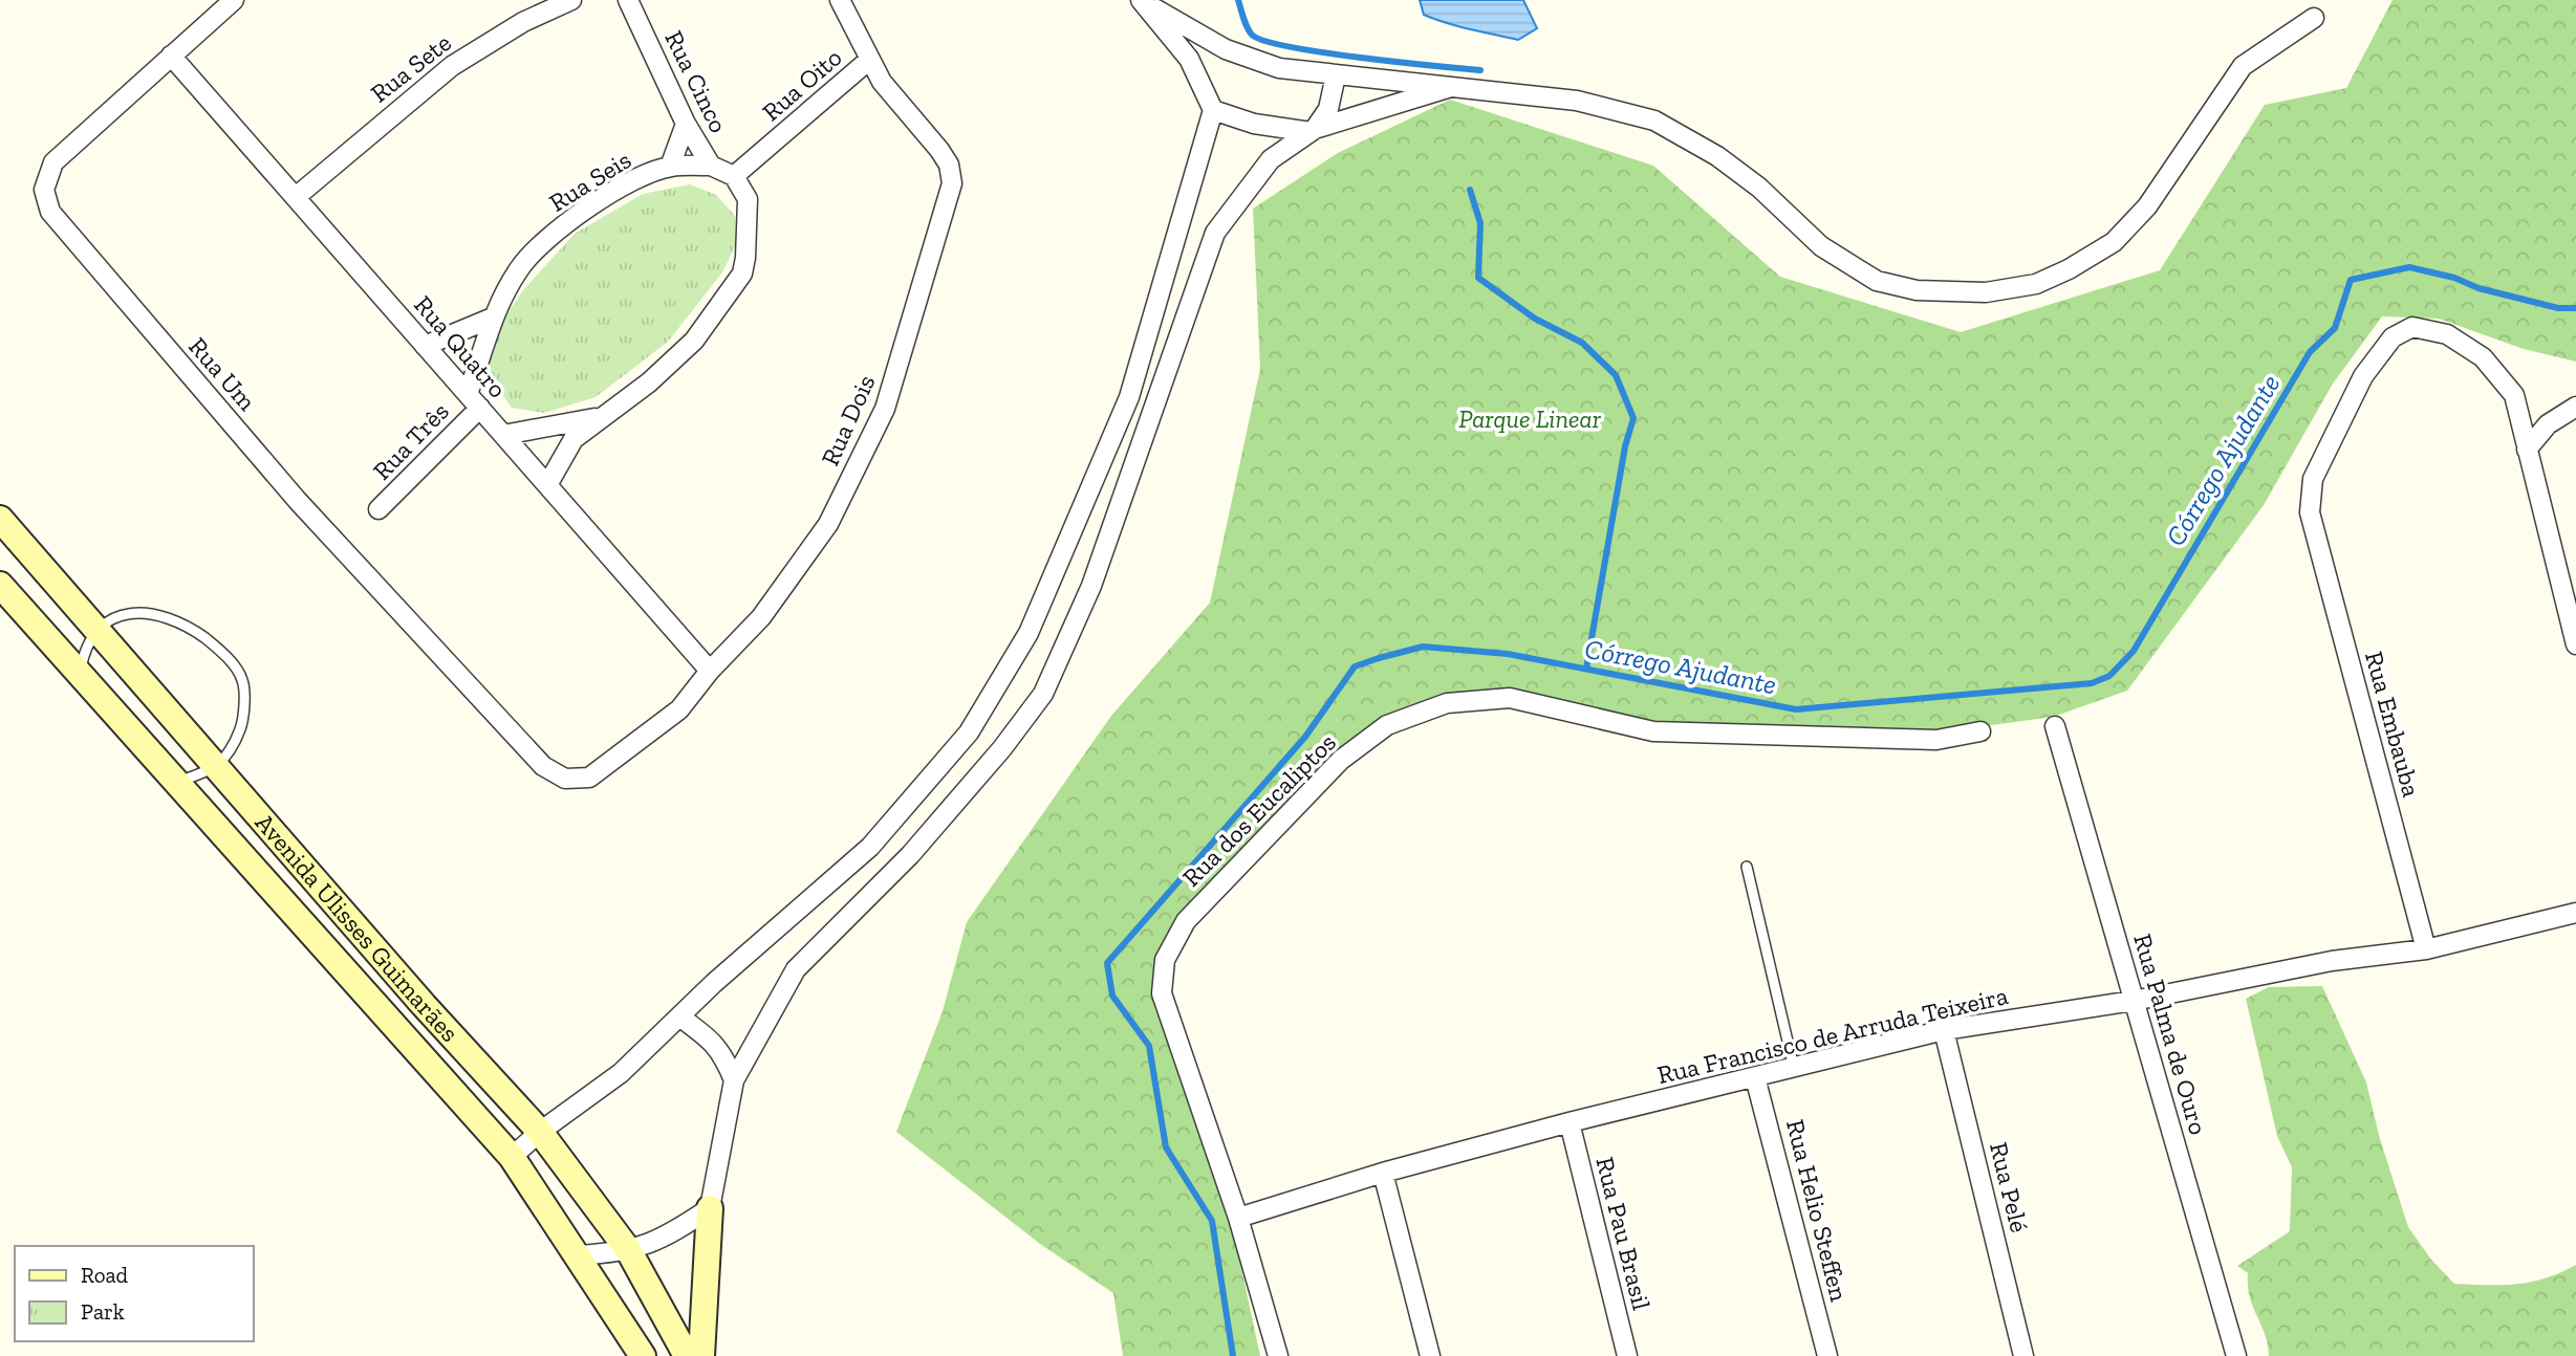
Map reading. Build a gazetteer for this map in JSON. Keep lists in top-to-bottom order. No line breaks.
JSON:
{"streets":{"street":["Rua Sete","Rua Cinco","Rua Oito","Rua Seis","Rua Quatro","Rua Um","Rua Dois","Rua Três","Rua Embauba","Rua dos Eucaliptos","Avenida Ulisses Guimarães","Rua Palma de Ouro","Rua Francisco de Arruda Teixeira","Rua Pelé","Rua Helio Steffen","Rua Pau Brasil"]},"crossings":[["Rua Sete","Rua Quatro"],["Rua Cinco","Rua Oito"],["Rua Cinco","Rua Seis"],["Rua Oito","Rua Dois"],["Rua Seis","Rua Quatro"],["Rua Seis","Rua Três"],["Rua Quatro","Rua Um"],["Rua Quatro","Rua Dois"],["Rua Quatro","Rua Três"],["Rua Um","Rua Dois"],["Rua Embauba","Rua Francisco de Arruda Teixeira"],["Rua dos Eucaliptos","Rua Francisco de Arruda Teixeira"],["Rua Palma de Ouro","Rua Francisco de Arruda Teixeira"],["Rua Francisco de Arruda Teixeira","Rua Pelé"],["Rua Francisco de Arruda Teixeira","Rua Helio Steffen"],["Rua Francisco de Arruda Teixeira","Rua Pau Brasil"]],"water":["Córrego Ajudante"],"parks":["Parque Linear"],"legend":["Road","Park"]}
